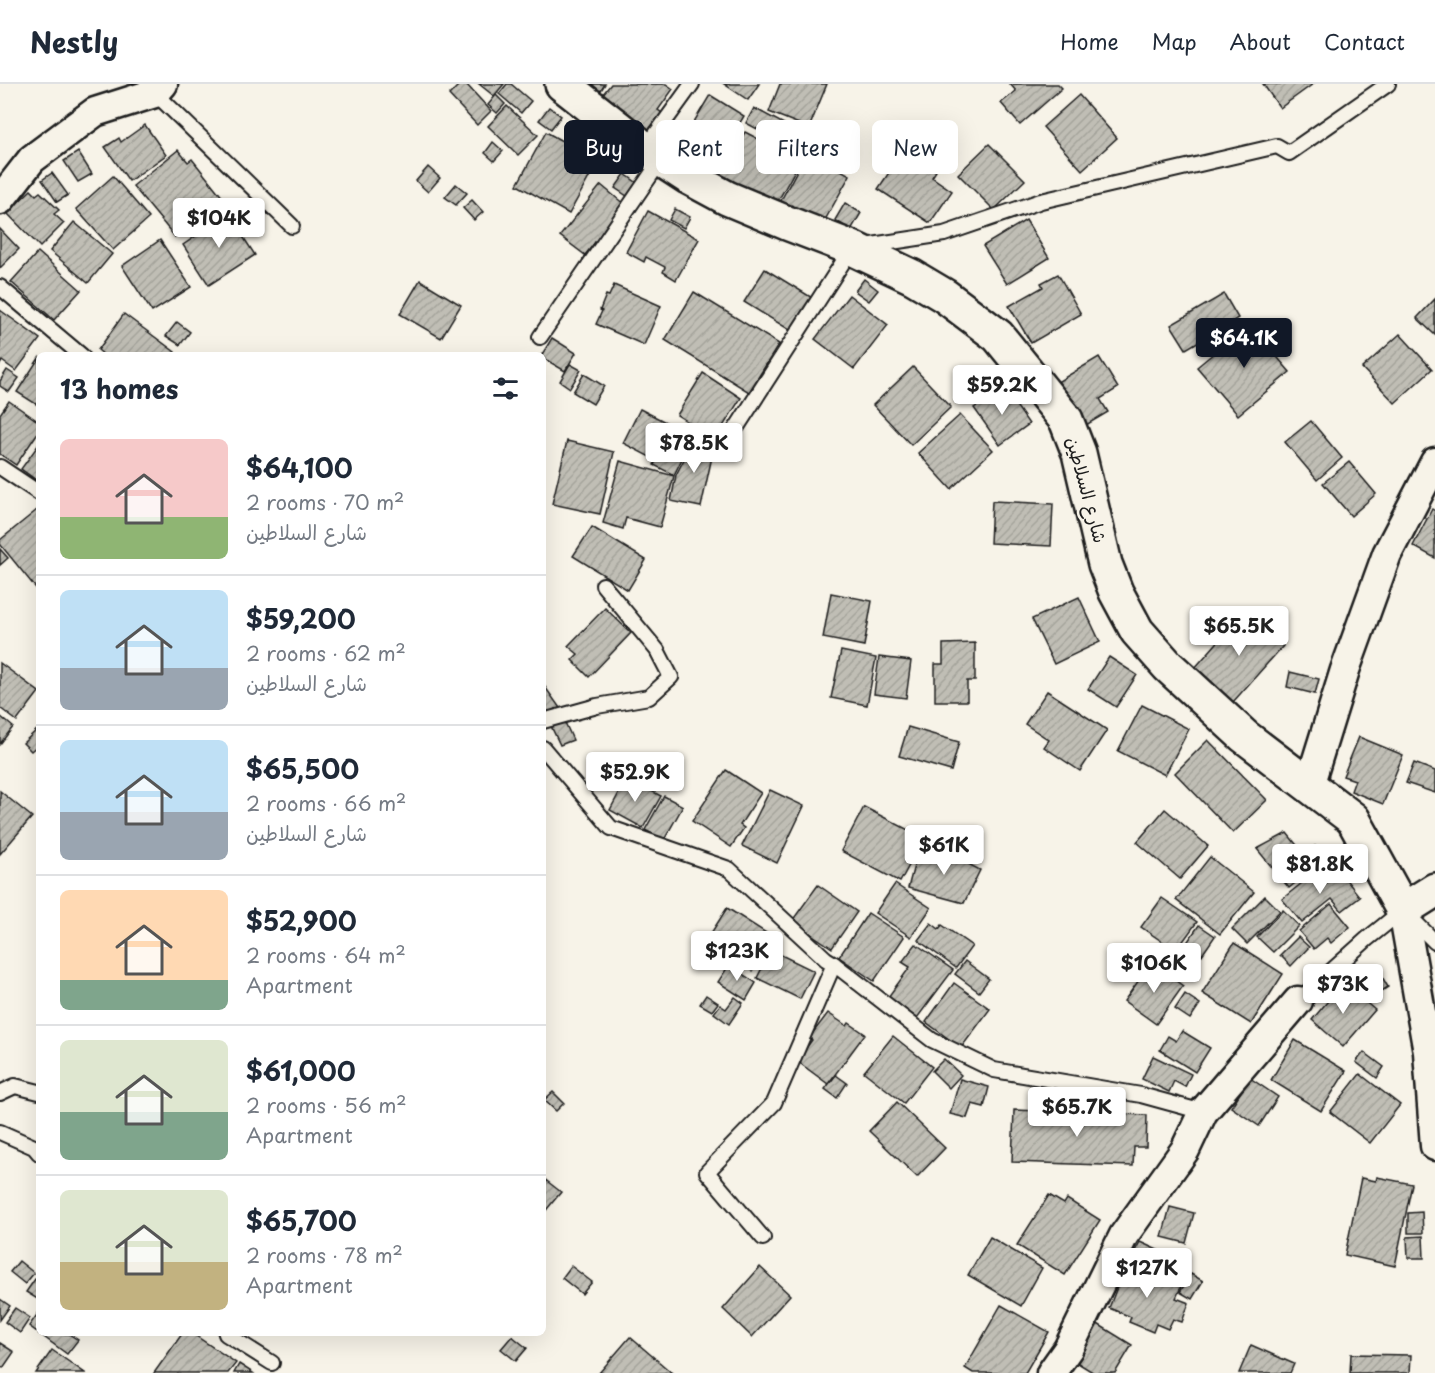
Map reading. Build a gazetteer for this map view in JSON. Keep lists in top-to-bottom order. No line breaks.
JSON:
{"streets":{"main road":["شارع السلاطين"]},"page":{"header":"Nestly","nav":["Home","Map","About","Contact"],"chip":["Buy","Rent","Filters","New"],"price":["$104K","$64.1K","$59.2K","$78.5K","$65.5K","$52.9K","$61K","$81.8K","$123K","$106K","$73K","$65.7K","$127K"],"heading":"13 homes","list":[{"name":"$64,100","note":"2 rooms · 70 m² · شارع السلاطين"},{"name":"$59,200","note":"2 rooms · 62 m² · شارع السلاطين"},{"name":"$65,500","note":"2 rooms · 66 m² · شارع السلاطين"},{"name":"$52,900","note":"2 rooms · 64 m² · Apartment"},{"name":"$61,000","note":"2 rooms · 56 m² · Apartment"},{"name":"$65,700","note":"2 rooms · 78 m² · Apartment"}]}}
